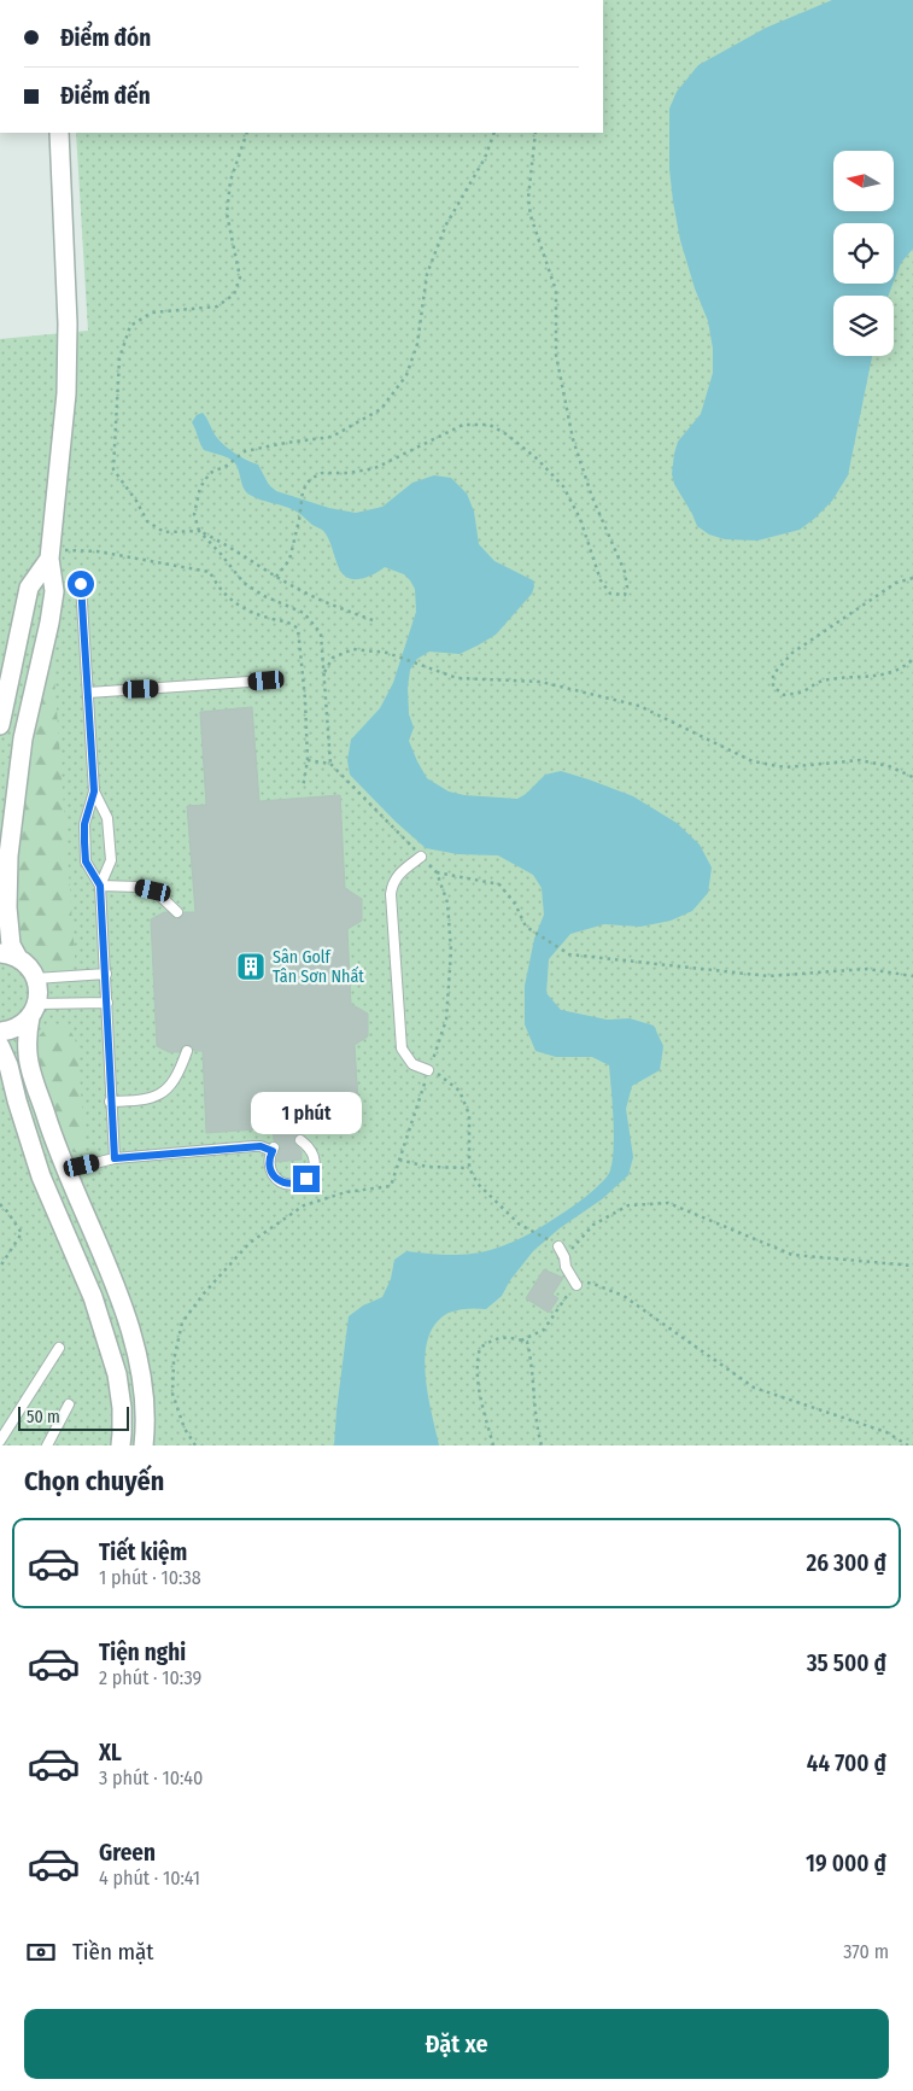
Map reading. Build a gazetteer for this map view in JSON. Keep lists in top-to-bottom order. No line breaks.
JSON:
{"places":{"building":["Sân Golf Tân Sơn Nhất"]},"scale_bar":"50 m","north":"left","page":{"banner":["Điểm đón","Điểm đến"],"bubble":"1 phút","scale":"50 m","heading":"Chọn chuyến","list":[{"name":"Tiết kiệm","note":"1 phút · 10:38","value":"26 300 ₫"},{"name":"Tiện nghi","note":"2 phút · 10:39","value":"35 500 ₫"},{"name":"XL","note":"3 phút · 10:40","value":"44 700 ₫"},{"name":"Green","note":"4 phút · 10:41","value":"19 000 ₫"}],"pay":["Tiền mặt","370 m"],"buttons":"Đặt xe"}}
